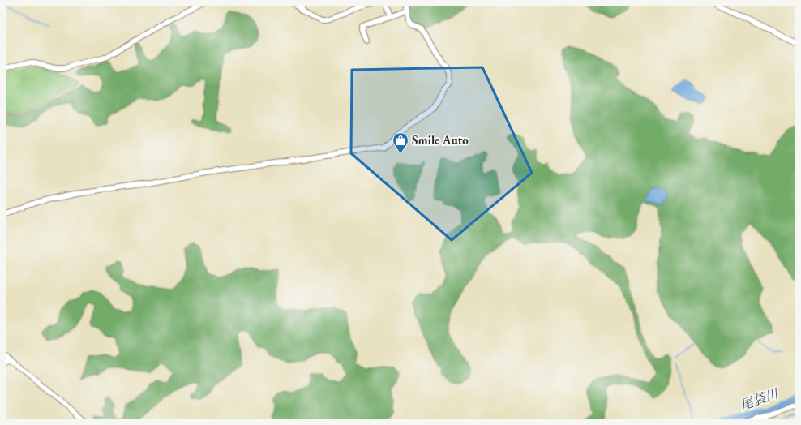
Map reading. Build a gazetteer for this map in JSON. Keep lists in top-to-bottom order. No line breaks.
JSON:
{"water":["尾袋川"],"places":{"shop":["Smile Auto"]}}
